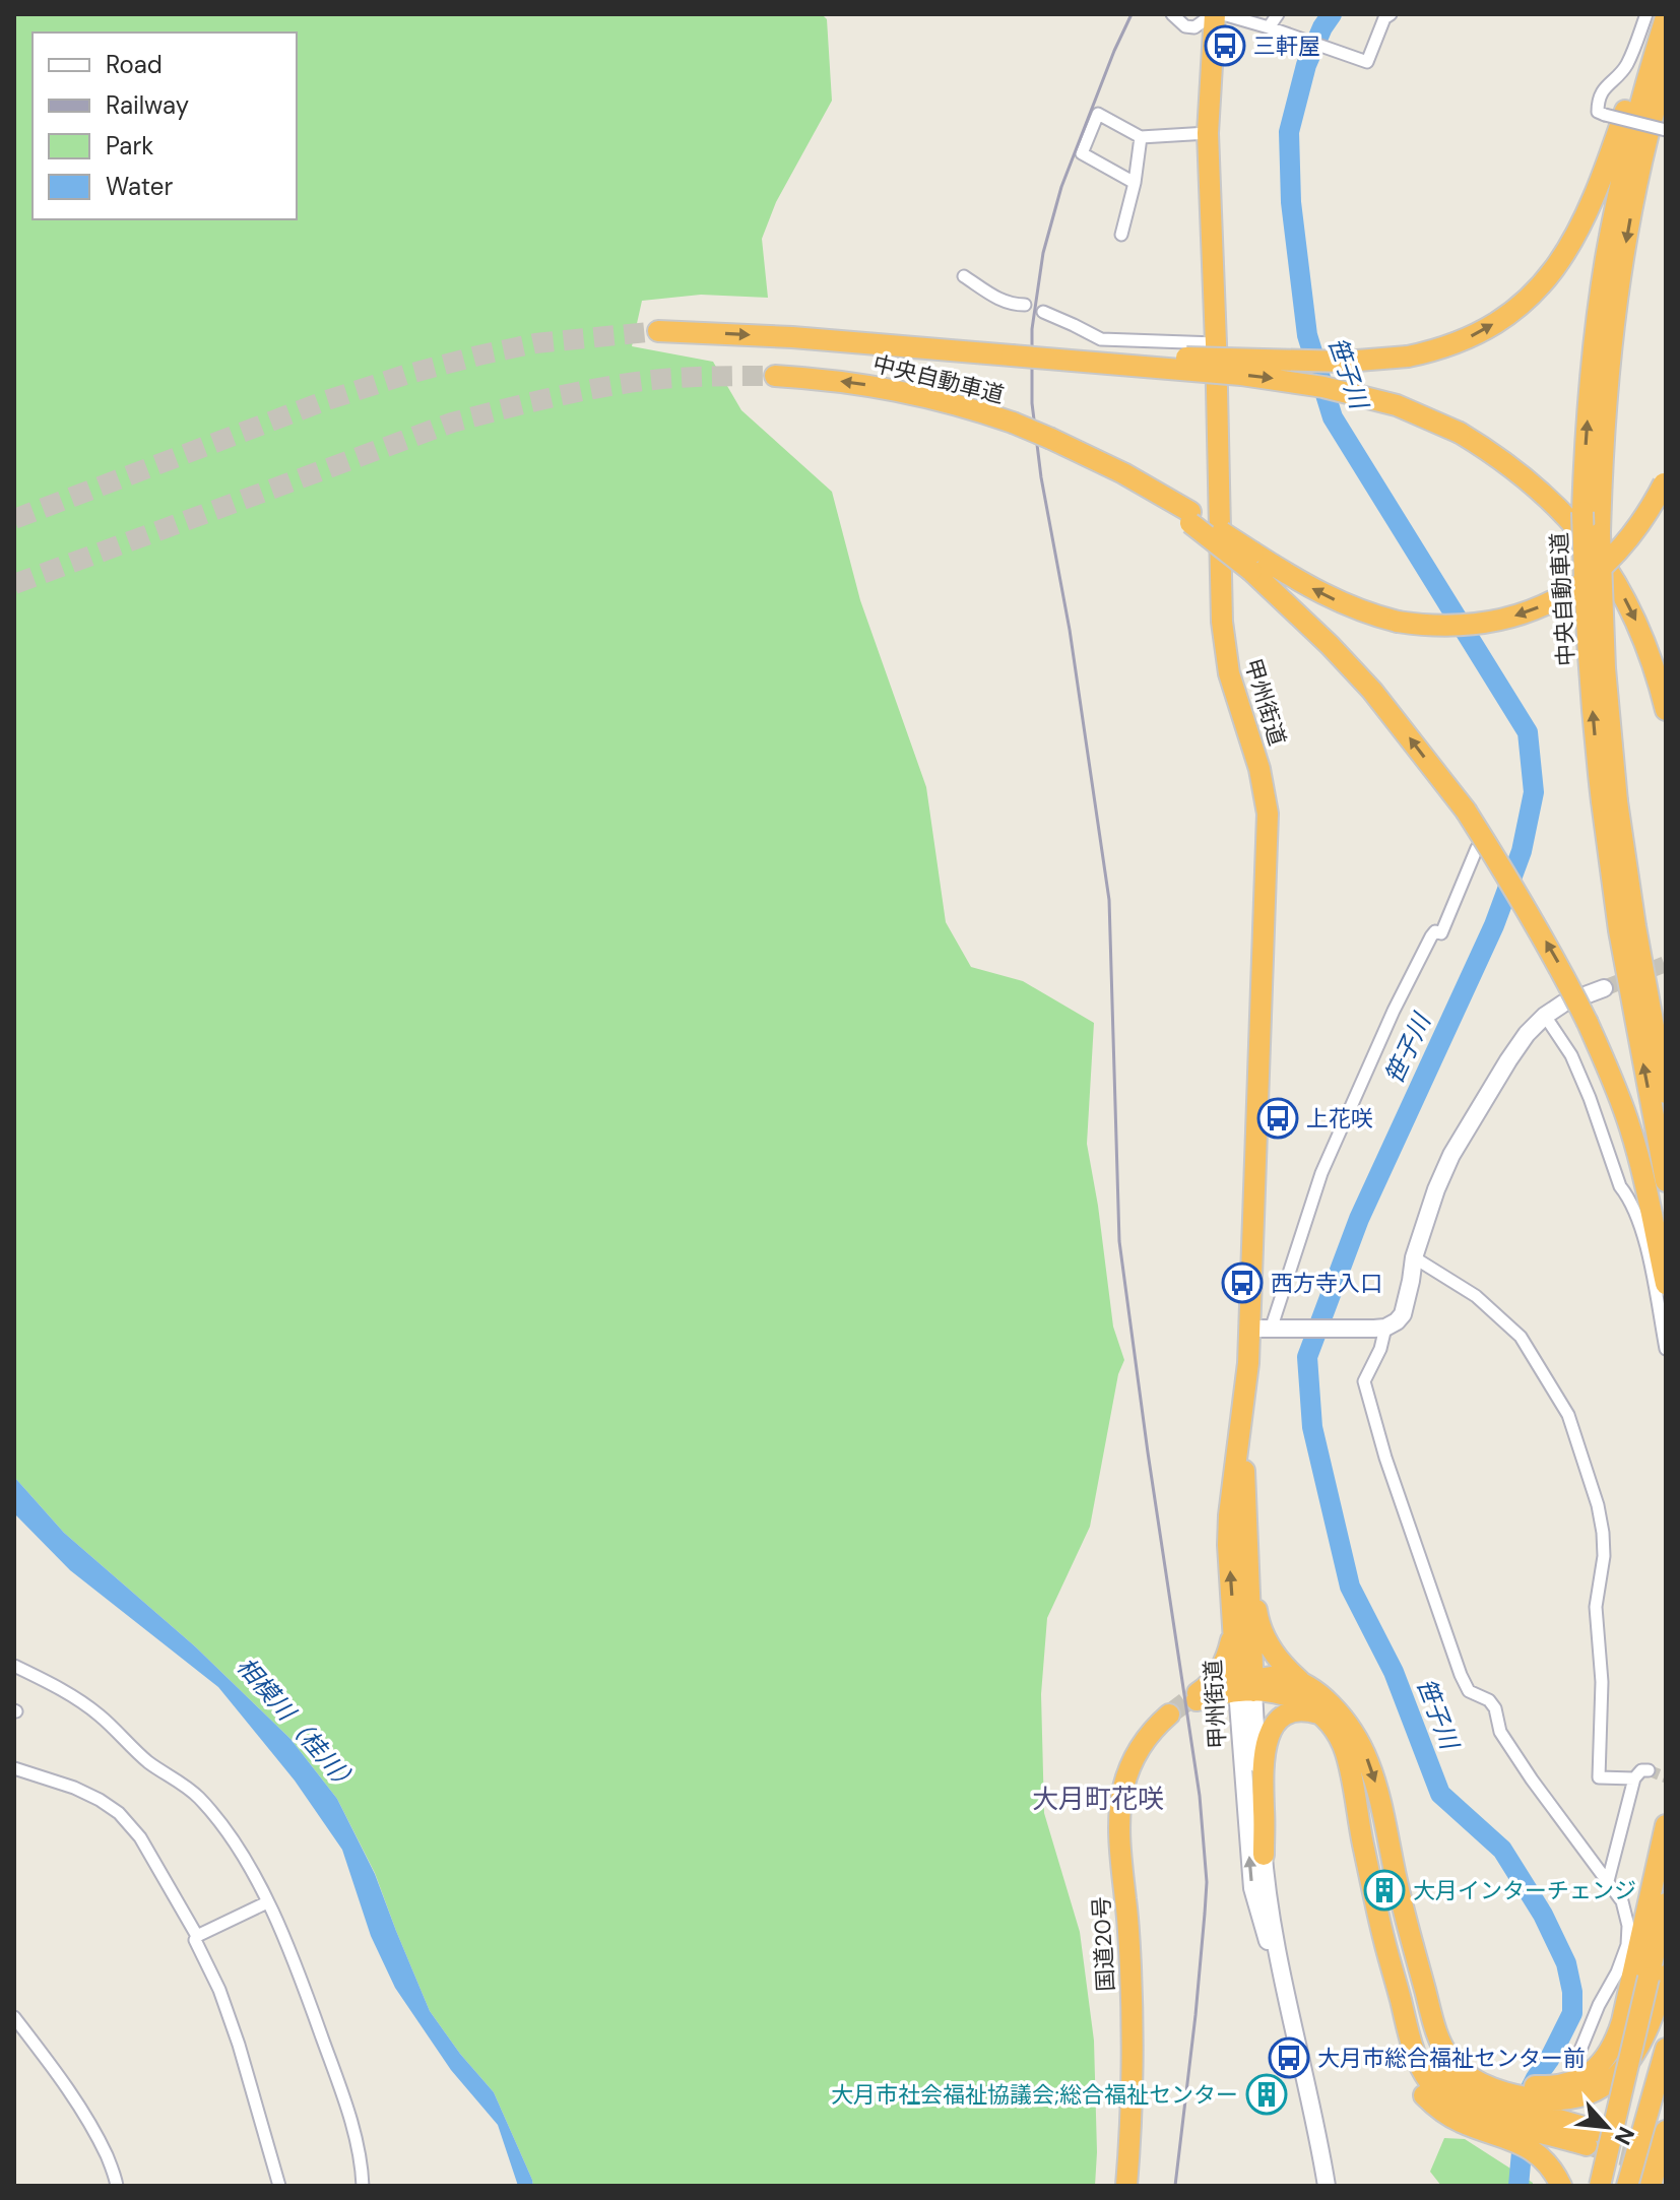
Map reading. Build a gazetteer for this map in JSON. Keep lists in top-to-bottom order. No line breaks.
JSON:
{"streets":{"highway":["中央自動車道","甲州街道","国道20号"]},"districts":["大月町花咲"],"water":["笹子川","相模川（桂川）"],"places":{"bus stop":["三軒屋","上花咲","西方寺入口","大月市総合福祉センター前"],"building":["大月インターチェンジ","大月市社会福祉協議会;総合福祉センター"]},"legend":["Road","Railway","Park","Water"],"north":"bottom right"}
